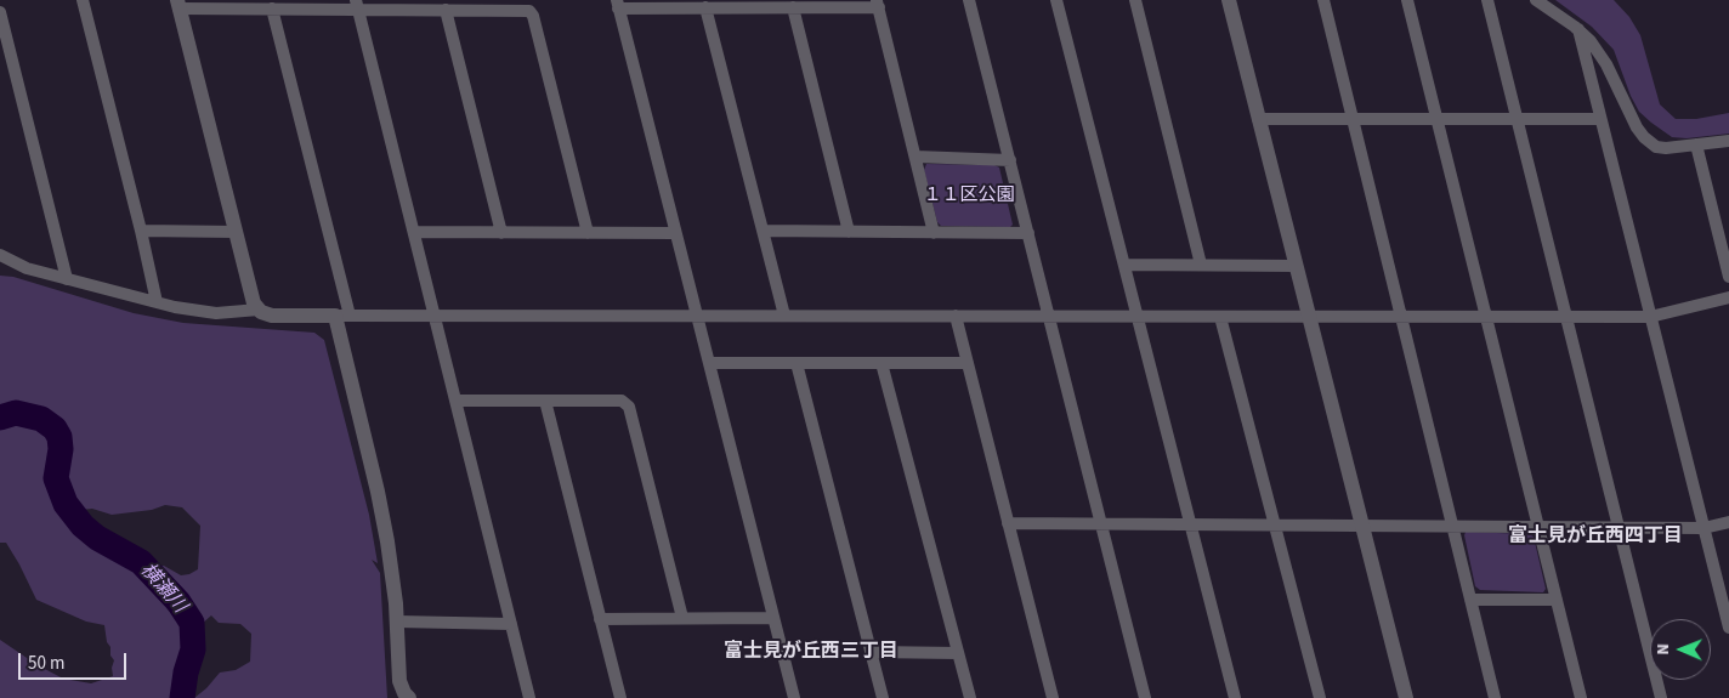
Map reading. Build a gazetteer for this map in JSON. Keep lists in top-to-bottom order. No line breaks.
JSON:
{"districts":["富士見が丘西四丁目","富士見が丘西三丁目"],"water":["横瀬川"],"parks":["１１区公園"],"scale_bar":"50 m","north":"left"}
